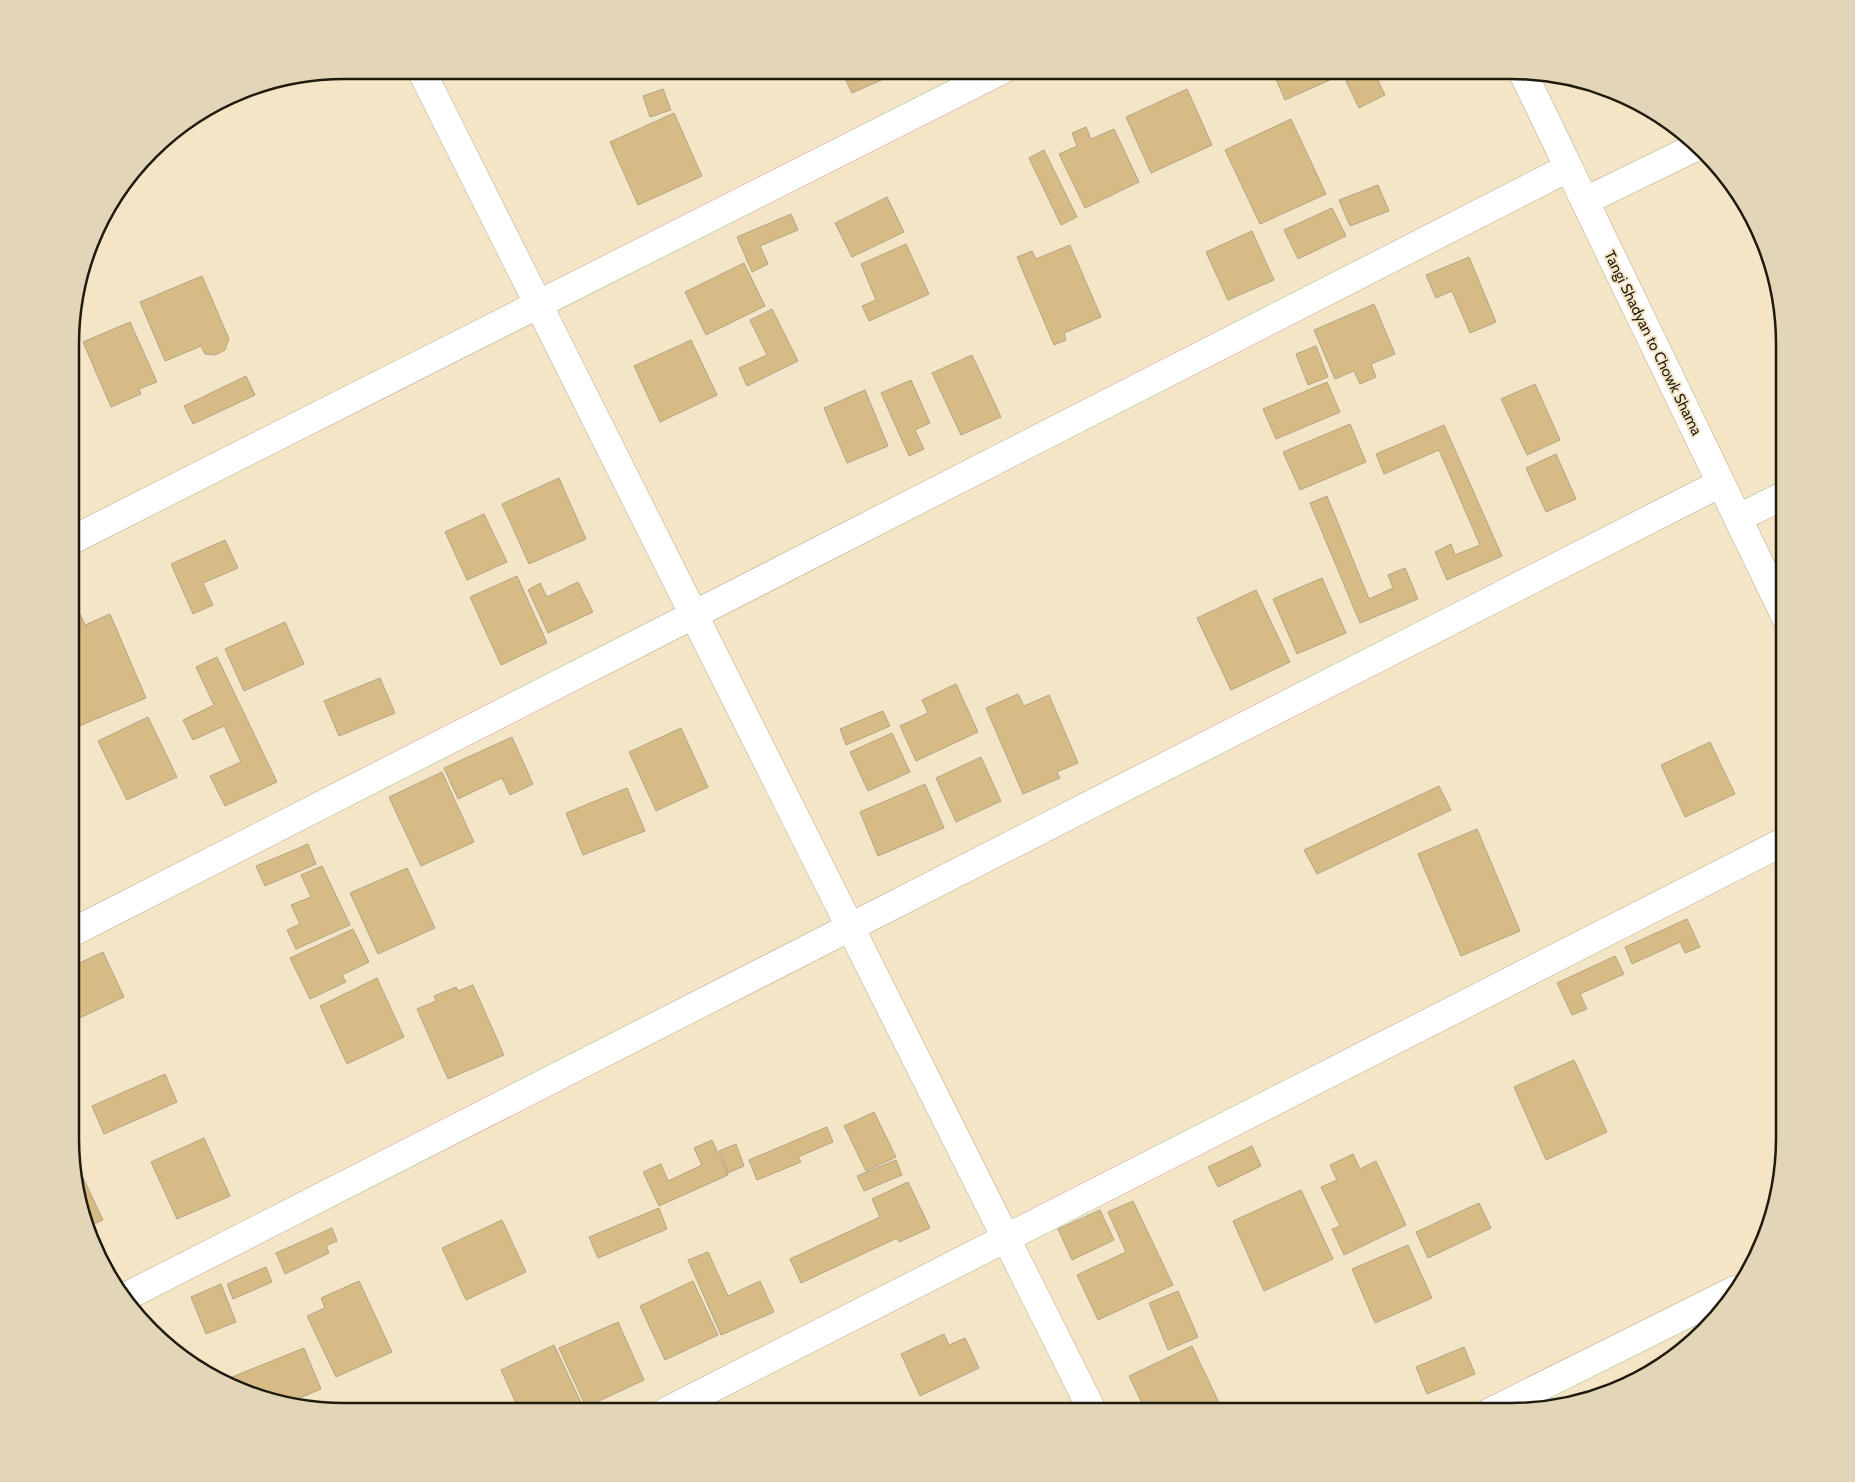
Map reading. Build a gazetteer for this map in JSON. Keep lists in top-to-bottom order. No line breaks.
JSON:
{"streets":{"street":["Tangi Shadyan to Chowk Shama"]}}
